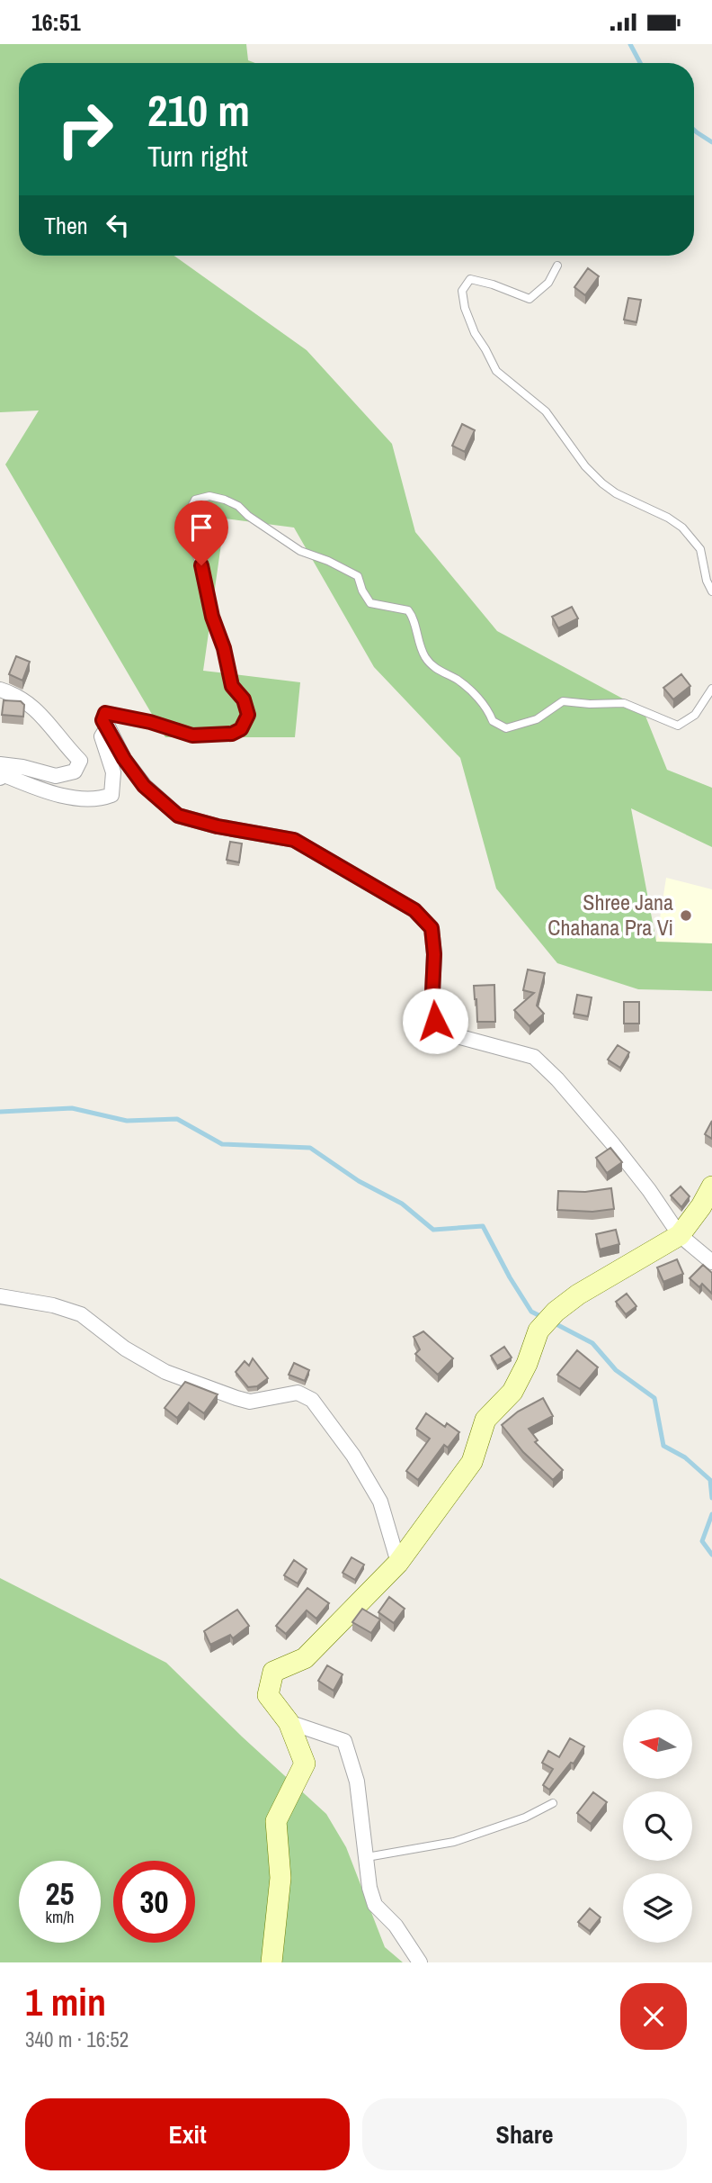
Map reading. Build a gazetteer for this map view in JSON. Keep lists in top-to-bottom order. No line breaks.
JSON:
{"places":["Shree Jana Chahana Pra Vi"],"north":"left","page":{"status":"16:51","turn":["210 m","Turn right"],"then":"Then","speed":"25 km/h","limit":"30","heading":["1 min","340 m · 16:52"],"buttons":["Exit","Share"]}}
